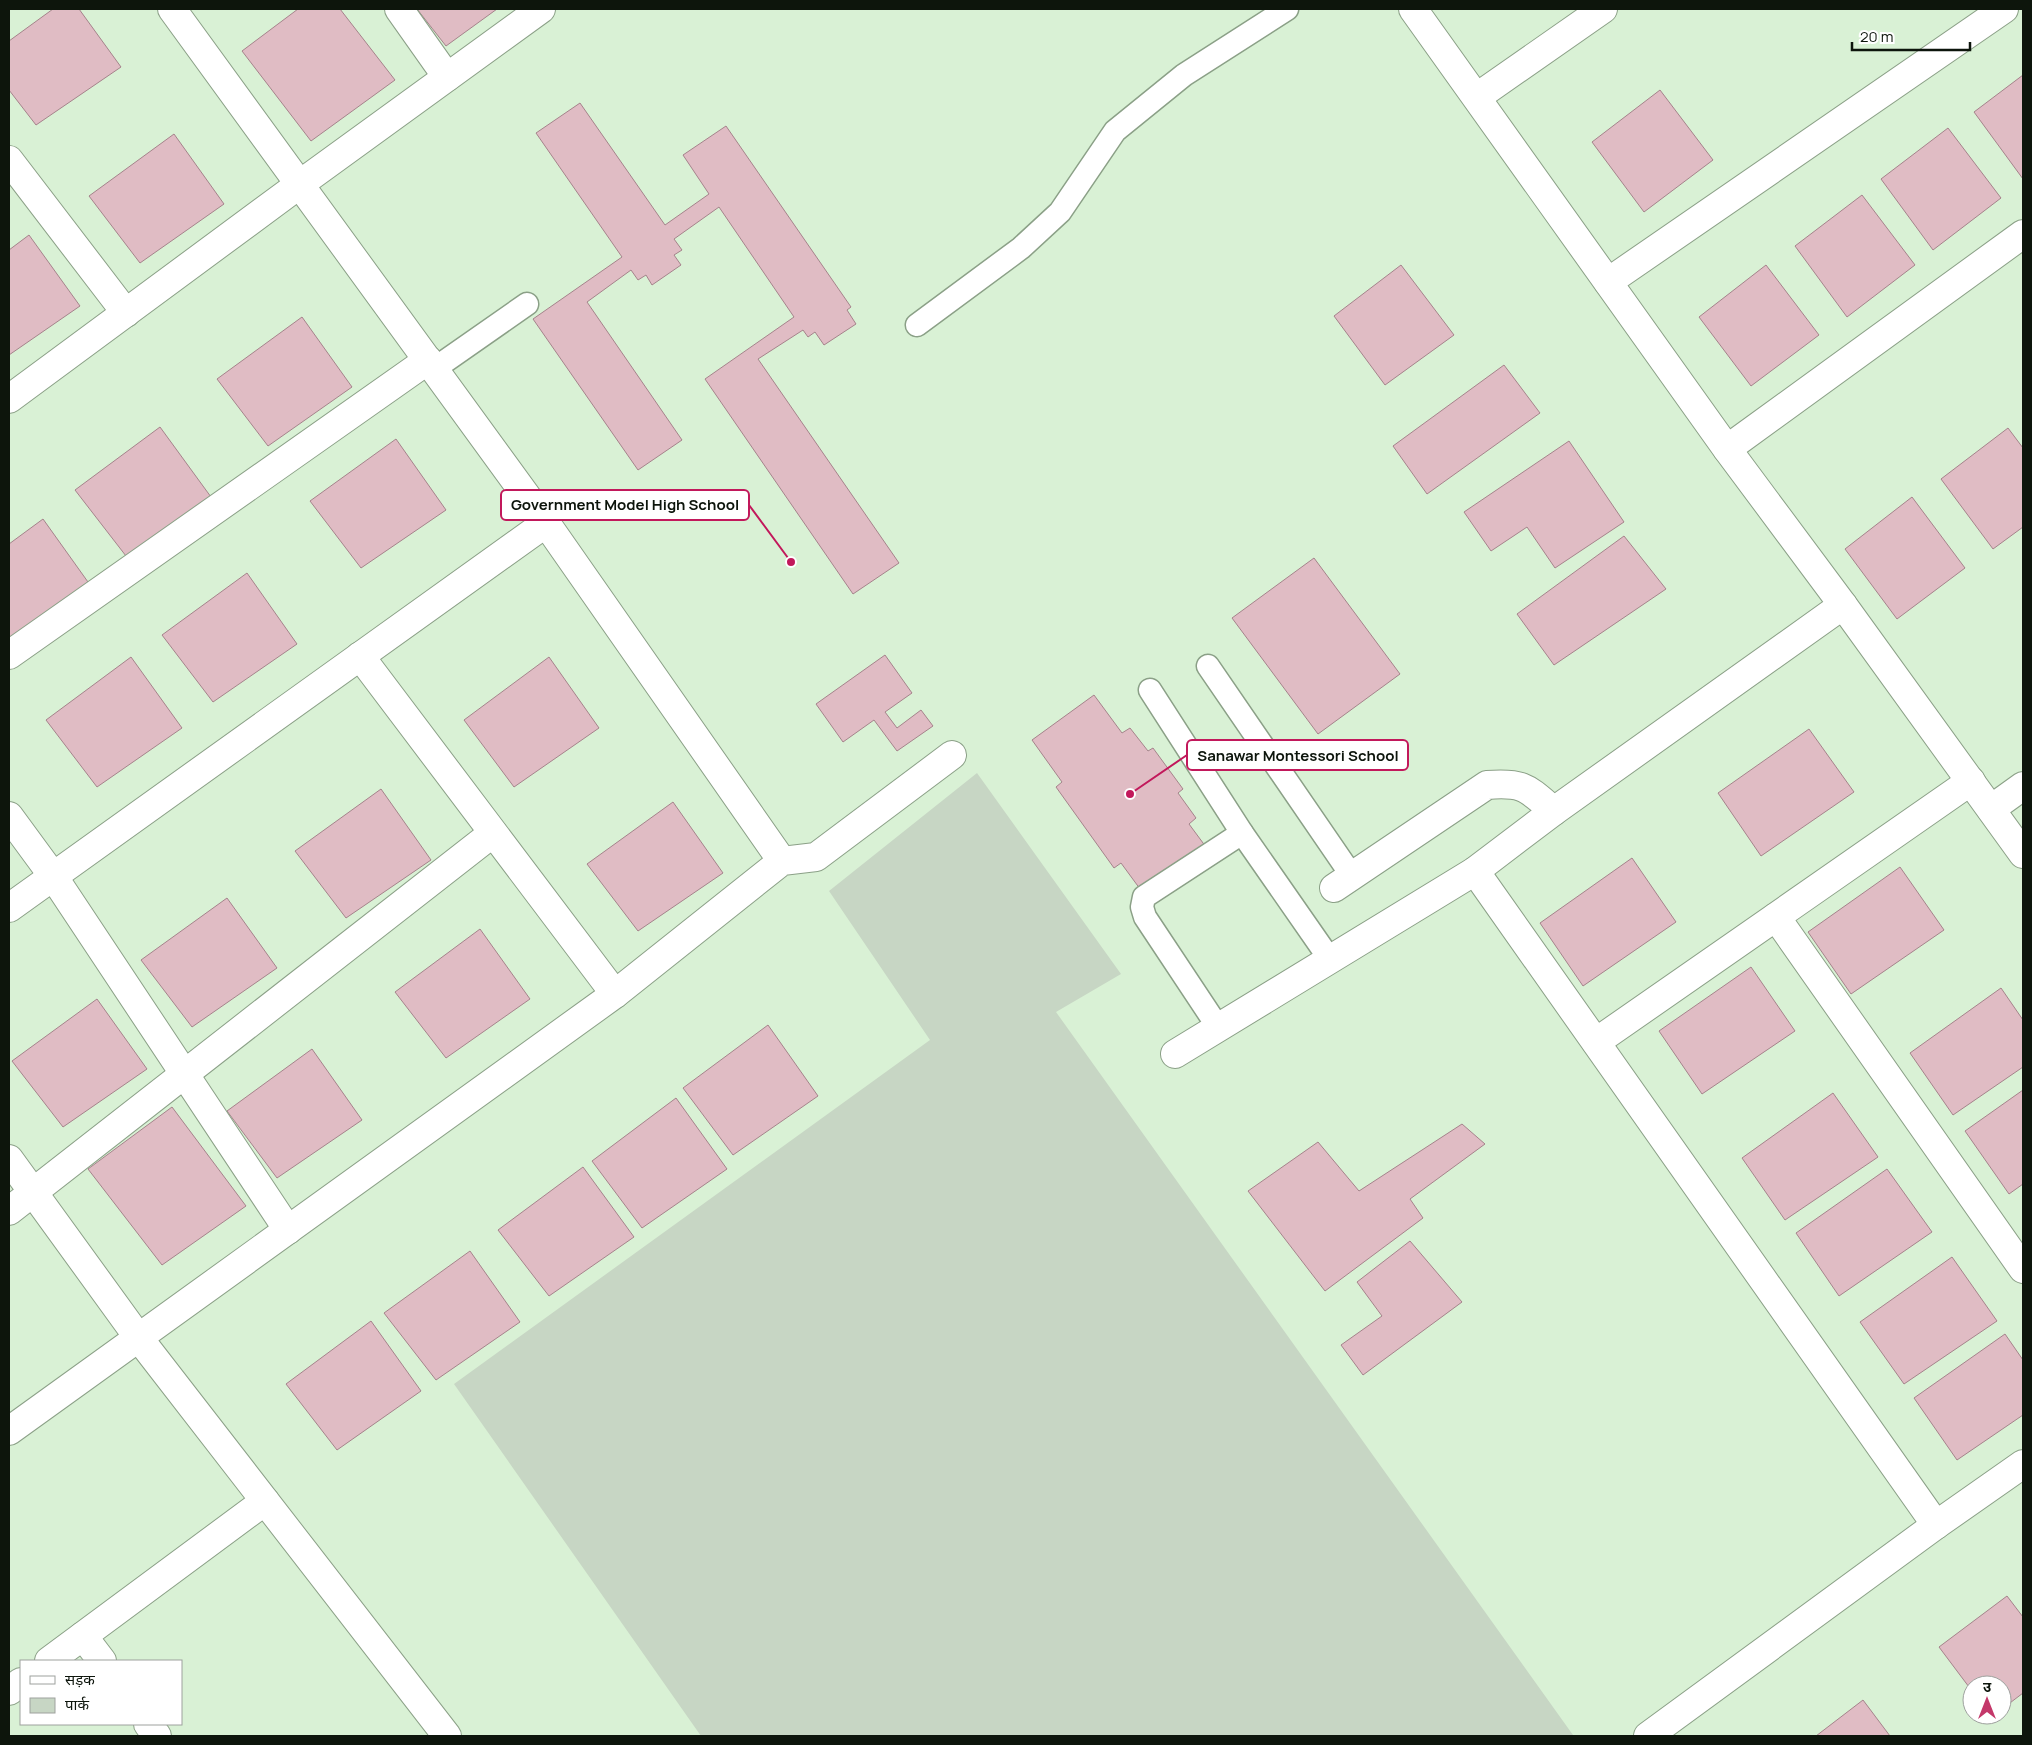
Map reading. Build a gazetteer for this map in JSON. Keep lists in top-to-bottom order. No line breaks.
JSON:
{"places":["Government Model High School","Sanawar Montessori School"],"legend":["सड़क","पार्क"],"scale_bar":"20 m","north":"top"}
